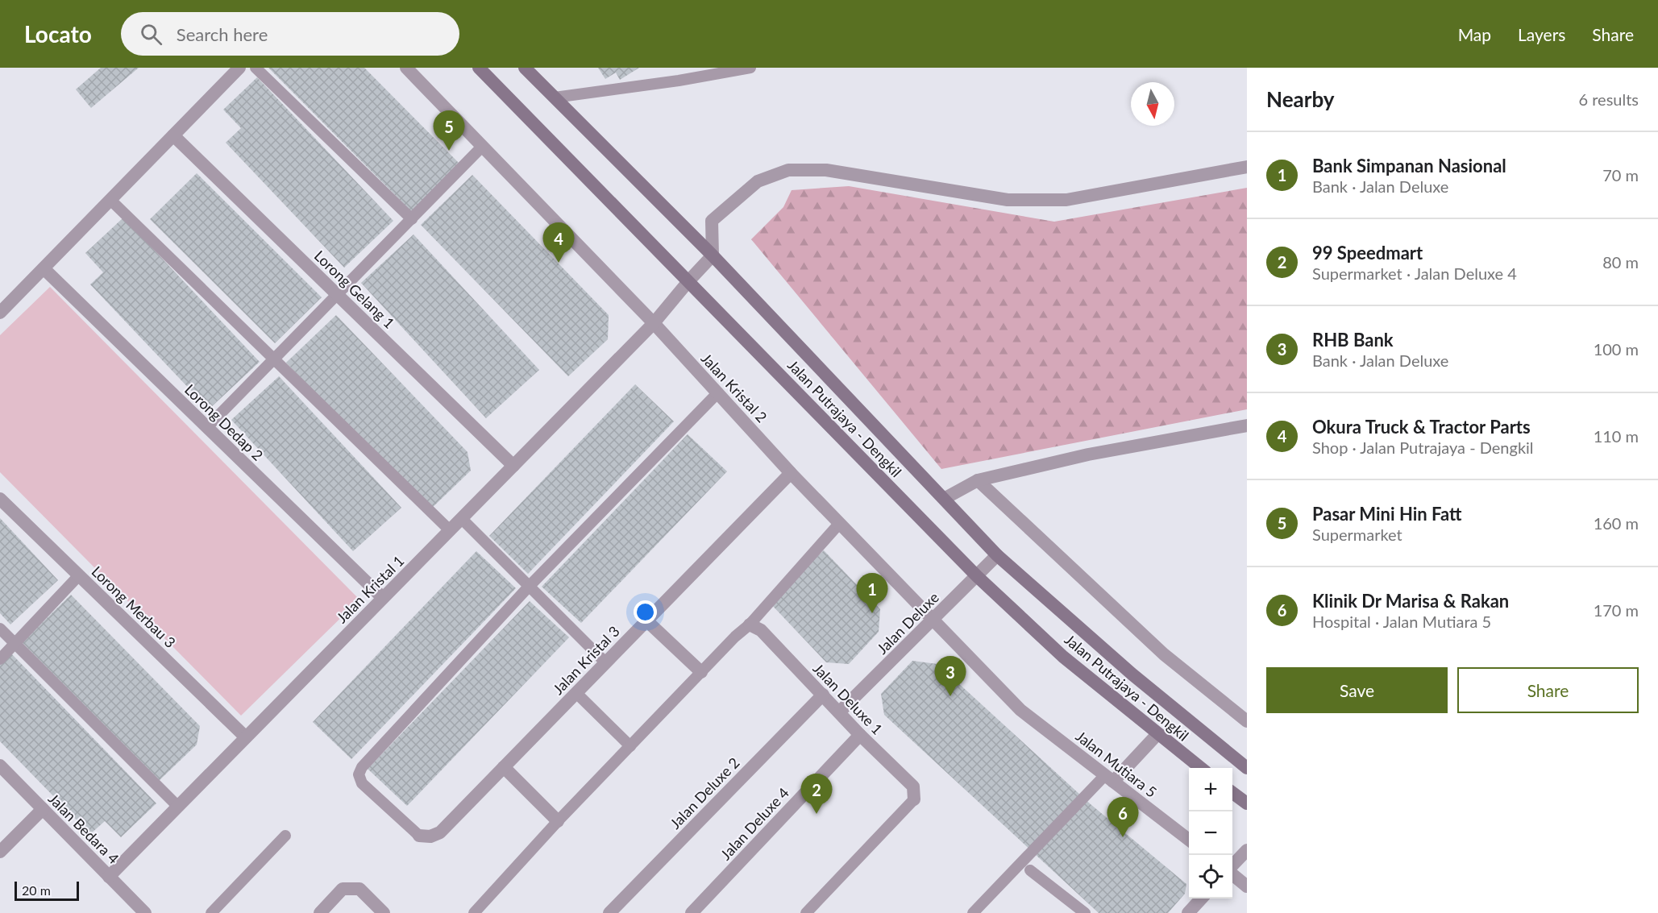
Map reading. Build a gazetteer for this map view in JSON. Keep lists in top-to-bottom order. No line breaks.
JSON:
{"streets":{"main road":["Jalan Putrajaya - Dengkil"],"street":["Lorong Gelang 1","Jalan Kristal 2","Lorong Dedap 2","Jalan Kristal 1","Lorong Merbau 3","Jalan Deluxe","Jalan Kristal 3","Jalan Deluxe 1","Jalan Mutiara 5","Jalan Deluxe 2","Jalan Deluxe 4","Jalan Bedara 4"]},"crossings":[["Lorong Gelang 1","Jalan Kristal 1"],["Jalan Kristal 2","Jalan Kristal 1"],["Jalan Kristal 2","Jalan Deluxe"],["Jalan Kristal 2","Jalan Kristal 3"],["Jalan Kristal 2","Jalan Mutiara 5"],["Jalan Putrajaya - Dengkil","Jalan Kristal 1"],["Jalan Putrajaya - Dengkil","Jalan Deluxe"],["Lorong Dedap 2","Jalan Kristal 1"],["Jalan Kristal 1","Lorong Merbau 3"],["Jalan Kristal 1","Jalan Bedara 4"],["Jalan Deluxe","Jalan Deluxe 1"],["Jalan Deluxe","Jalan Mutiara 5"],["Jalan Deluxe 1","Jalan Deluxe 2"],["Jalan Deluxe 1","Jalan Deluxe 4"]],"scale_bar":"20 m","north":"bottom","page":{"header":"Locato","search":"Search here","nav":["Map","Layers","Share"],"heading":["Nearby","6 results"],"pins":["5","4","1","3","2","6"],"list":[{"mark":"1","name":"Bank Simpanan Nasional","note":"Bank · Jalan Deluxe","value":"70 m"},{"mark":"2","name":"99 Speedmart","note":"Supermarket · Jalan Deluxe 4","value":"80 m"},{"mark":"3","name":"RHB Bank","note":"Bank · Jalan Deluxe","value":"100 m"},{"mark":"4","name":"Okura Truck & Tractor Parts","note":"Shop · Jalan Putrajaya - Dengkil","value":"110 m"},{"mark":"5","name":"Pasar Mini Hin Fatt","note":"Supermarket","value":"160 m"},{"mark":"6","name":"Klinik Dr Marisa & Rakan","note":"Hospital · Jalan Mutiara 5","value":"170 m"}],"buttons":["Save","Share"],"map_buttons":["+","−"],"scale":"20 m"}}
